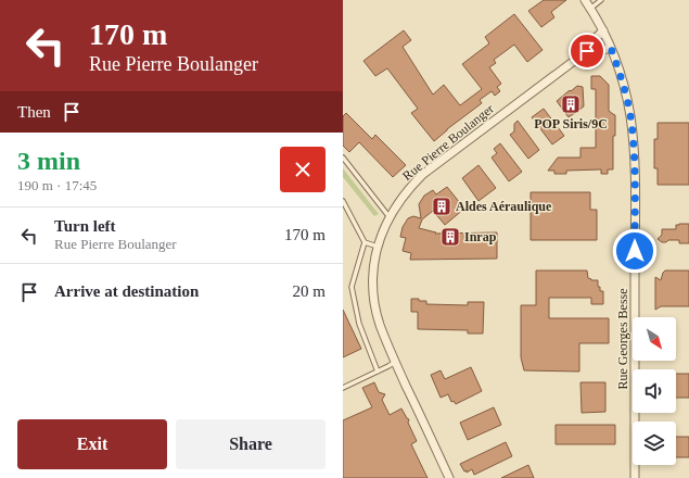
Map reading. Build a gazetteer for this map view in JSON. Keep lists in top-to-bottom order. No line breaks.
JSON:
{"streets":{"street":["Rue Pierre Boulanger","Rue Georges Besse"]},"crossings":[["Rue Pierre Boulanger","Rue Georges Besse"]],"places":{"building":["POP Siris/9C","Aldes Aéraulique","Inrap"]},"north":"bottom right","page":{"turn":["170 m","Rue Pierre Boulanger"],"then":"Then","heading":["3 min","190 m · 17:45"],"list":[{"name":"Turn left","note":"Rue Pierre Boulanger","value":"170 m"},{"name":"Arrive at destination","value":"20 m"}],"buttons":["Exit","Share"]}}
